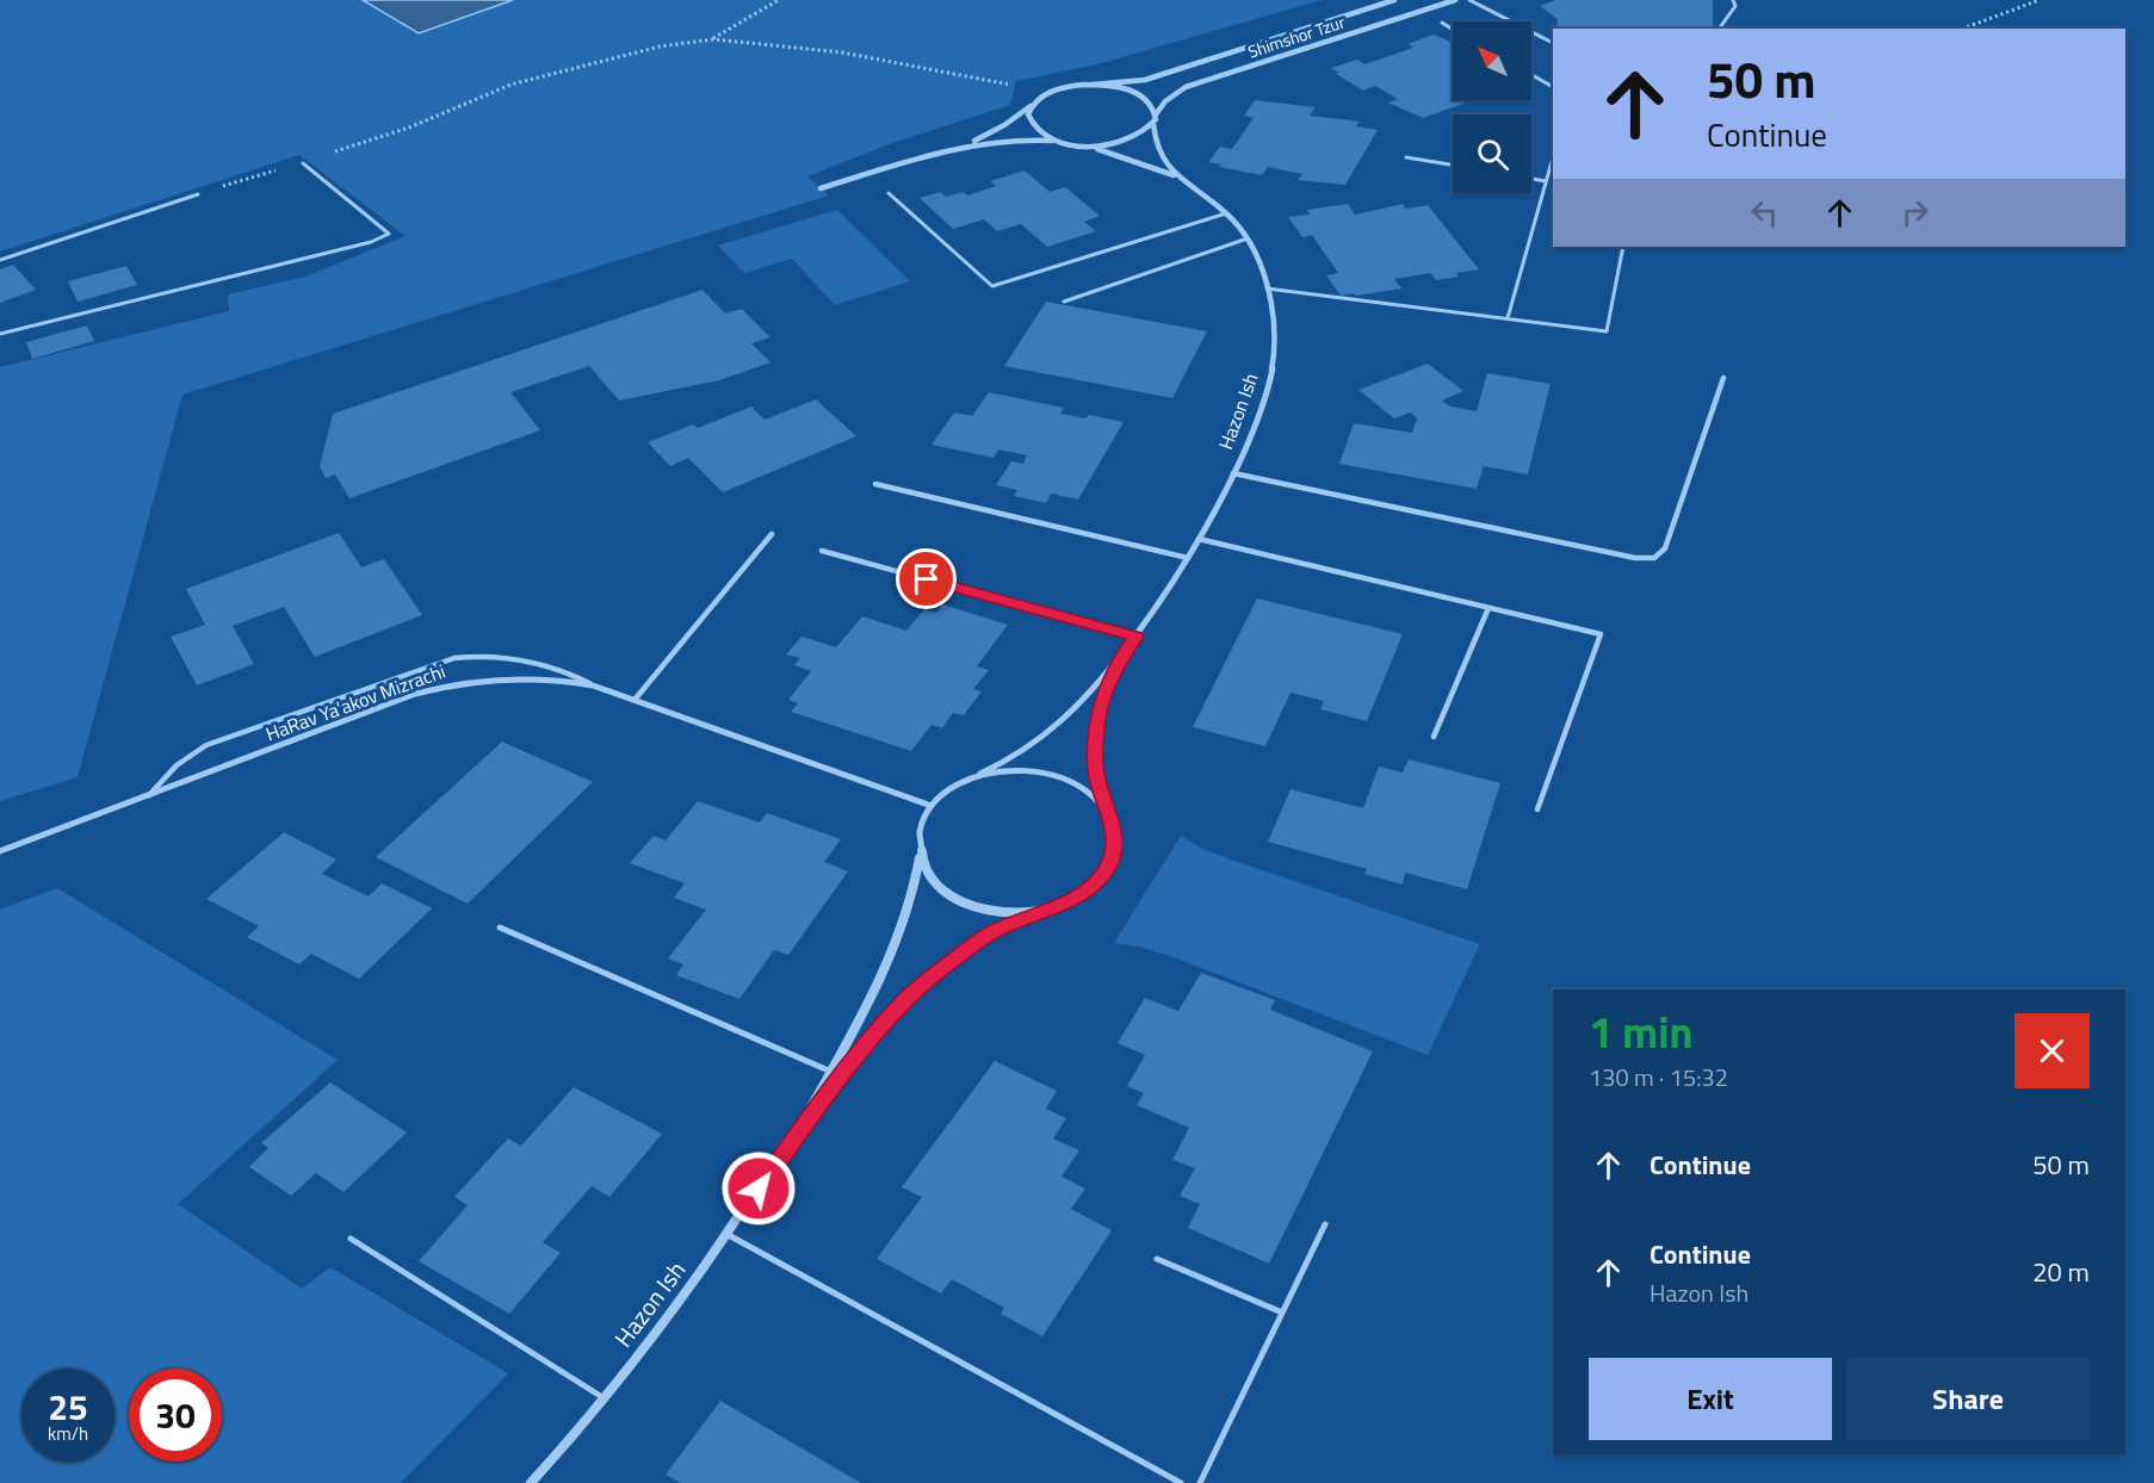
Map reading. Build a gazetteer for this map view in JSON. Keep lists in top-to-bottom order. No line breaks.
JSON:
{"streets":{"street":["Shimshor Tzur","Hazon Ish","HaRav Ya'akov Mizrachi"]},"crossings":[["Hazon Ish","HaRav Ya'akov Mizrachi"]],"north":"top left","page":{"turn":["50 m","Continue"],"heading":["1 min","130 m · 15:32"],"list":[{"name":"Continue","value":"50 m"},{"name":"Continue","note":"Hazon Ish","value":"20 m"}],"buttons":["Exit","Share"],"speed":"25 km/h","limit":"30"}}
